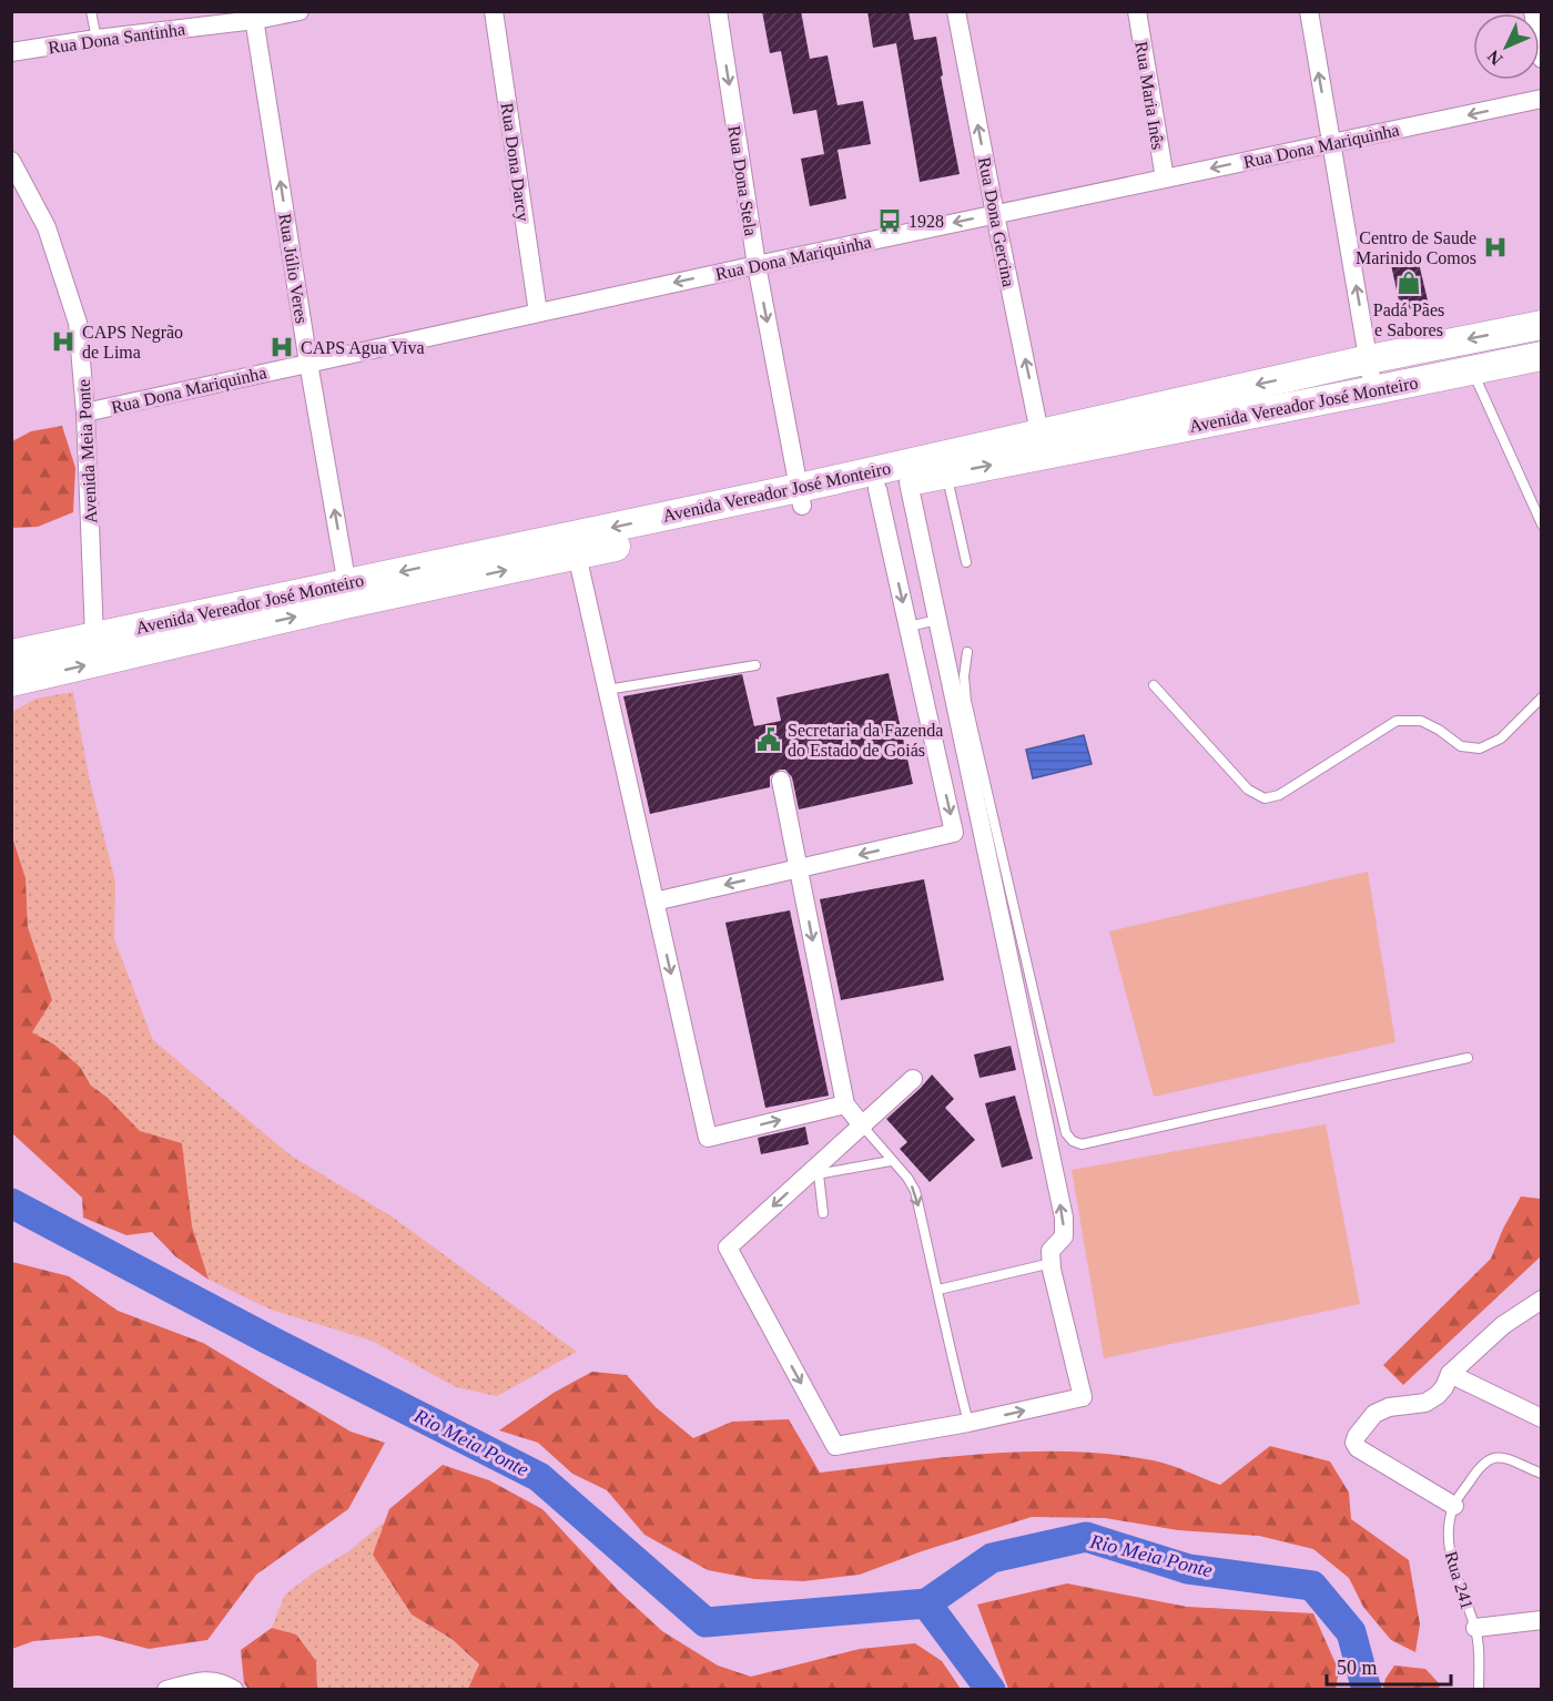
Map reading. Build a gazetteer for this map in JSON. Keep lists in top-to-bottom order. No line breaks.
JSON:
{"streets":{"main road":["Avenida Vereador José Monteiro"],"street":["Rua Dona Santinha","Rua Maria Inês","Rua Dona Mariquinha","Rua Dona Darcy","Rua Dona Stela","Rua Dona Gercina","Rua Júlio Veres","Avenida Meia Ponte"],"lane":["Rua 241"]},"crossings":[["Rua Dona Santinha","Rua Júlio Veres"],["Rua Maria Inês","Rua Dona Mariquinha"],["Rua Dona Mariquinha","Rua Dona Darcy"],["Rua Dona Mariquinha","Rua Dona Stela"],["Rua Dona Mariquinha","Rua Dona Gercina"],["Rua Dona Mariquinha","Rua Júlio Veres"],["Rua Dona Mariquinha","Avenida Meia Ponte"],["Rua Dona Stela","Avenida Vereador José Monteiro"],["Rua Dona Gercina","Avenida Vereador José Monteiro"],["Rua Júlio Veres","Avenida Vereador José Monteiro"],["Avenida Vereador José Monteiro","Avenida Meia Ponte"]],"one_way":["Rua Dona Mariquinha","Rua Dona Stela","Rua Dona Gercina","Rua Júlio Veres"],"water":["Rio Meia Ponte"],"places":{"bus stop":["1928"],"hospital":["Centro de Saude Marinido Comos","CAPS Negrão de Lima","CAPS Agua Viva"],"shop":["Padá Pães e Sabores"],"public building":["Secretaria da Fazenda do Estado de Goiás"]},"scale_bar":"50 m","north":"bottom left"}
